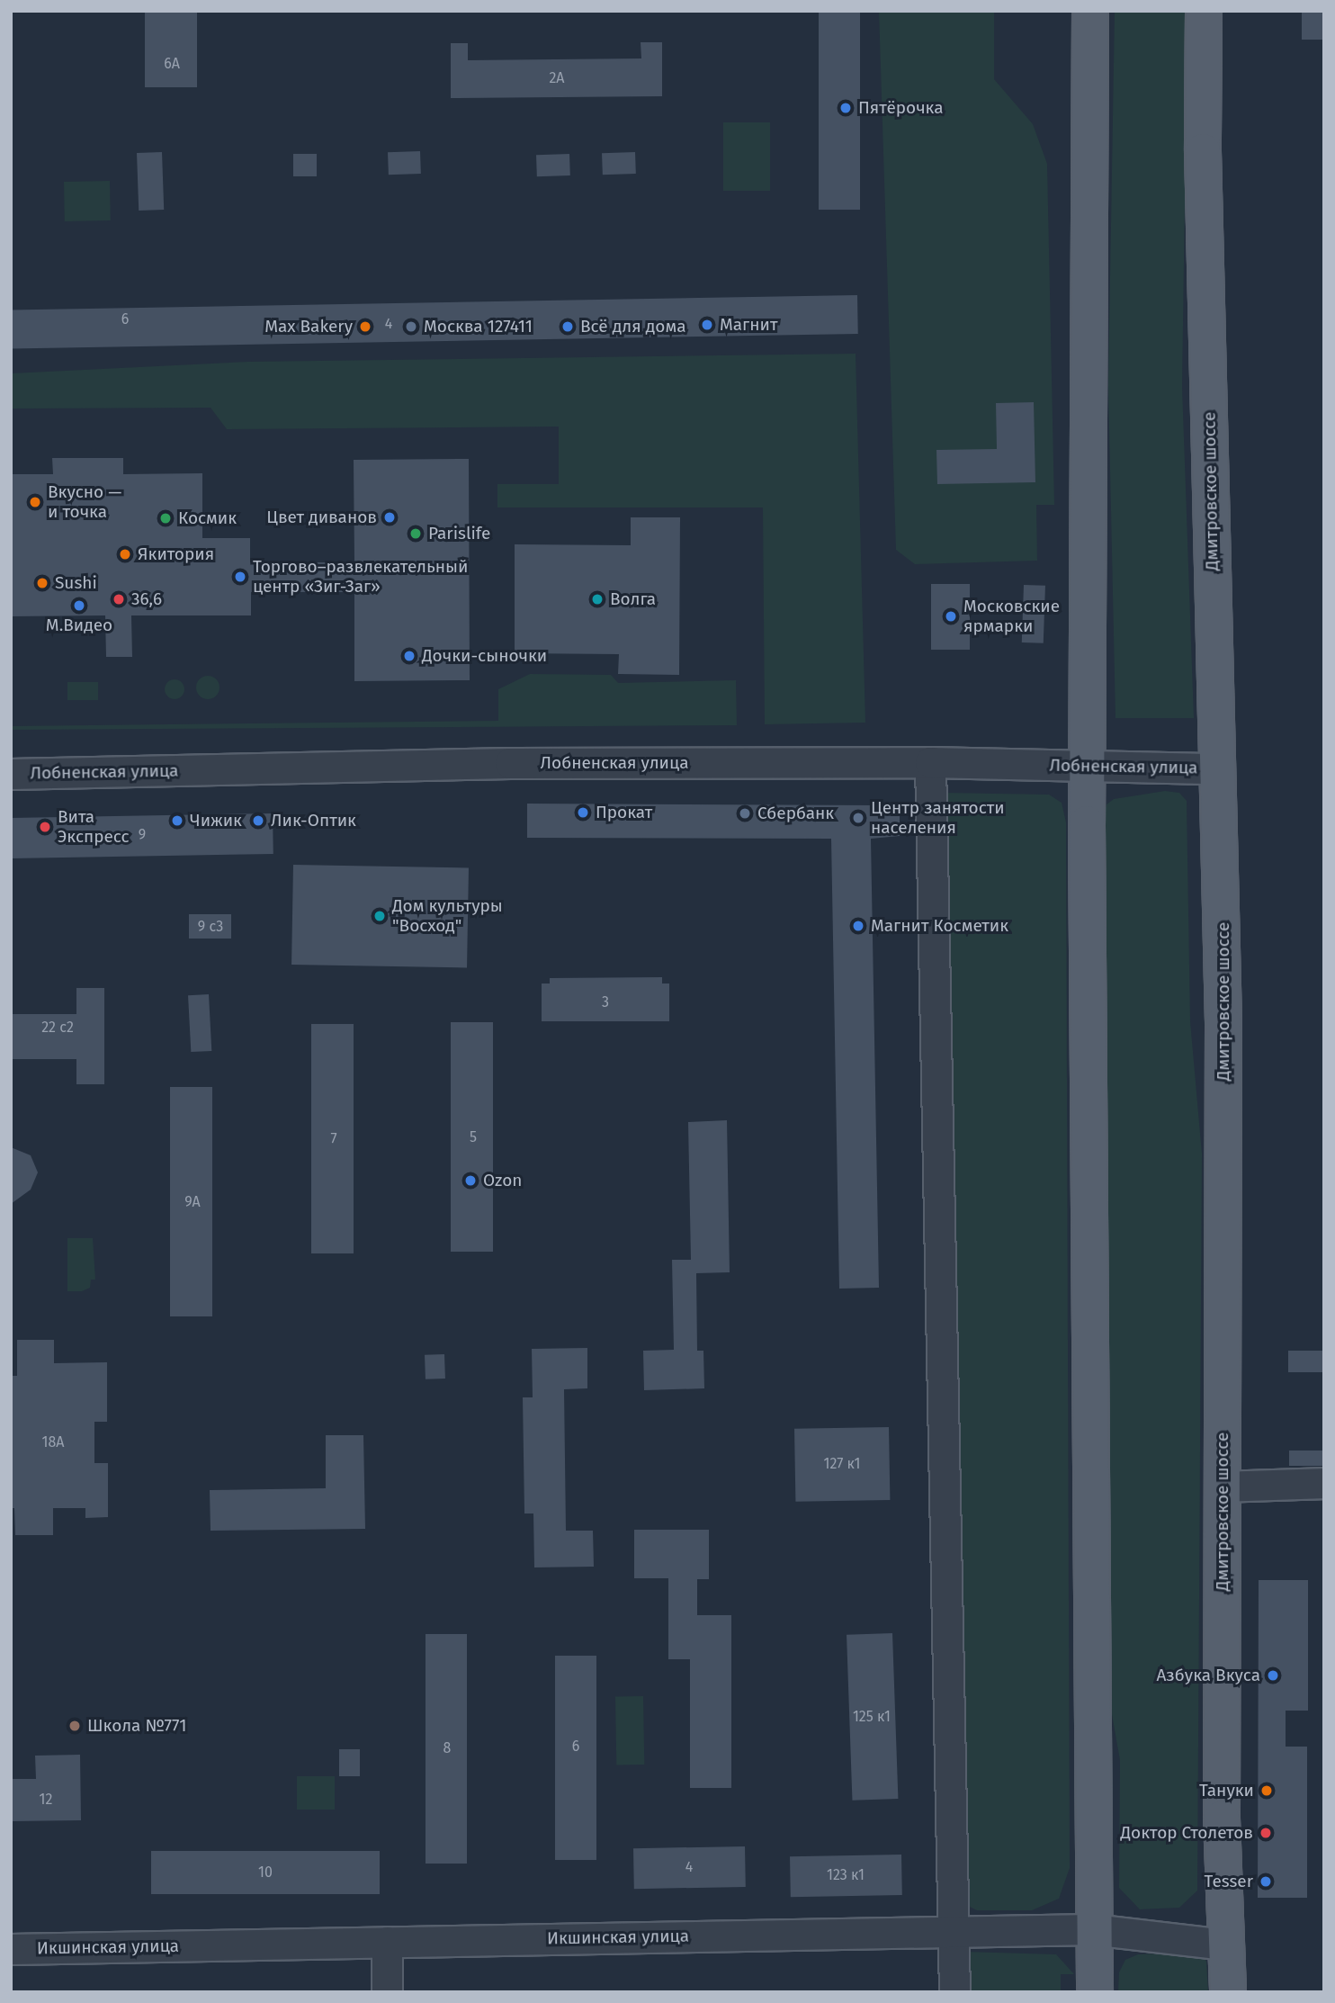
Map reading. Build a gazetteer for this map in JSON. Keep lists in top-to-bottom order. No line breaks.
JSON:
{"streets":{"main road":["Дмитровское шоссе"],"street":["Лобненская улица","Икшинская улица"]},"crossings":[["Дмитровское шоссе","Лобненская улица"],["Дмитровское шоссе","Икшинская улица"]],"places":["Пятёрочка","Магнит","Max Bakery","Москва 127411","Всё для дома","Вкусно — и точка","Цвет диванов","Космик","Parislife","Якитория","Торгово–развлекательный центр «Зиг-Заг»","Sushi","36,6","Волга","М.Видео","Московские ярмарки","Дочки-сыночки","Прокат","Сбербанк","Центр занятости населения","Чижик","Лик-Оптик","Вита Экспресс","Дом культуры \"Восход\"","Магнит Косметик","Ozon","Азбука Вкуса","Школа №771","Тануки","Доктор Столетов","Tesser"],"house_numbers":["6А","2А","6","4","9","9 с3","3","22 с2","5","7","9А","18А","127 к1","125 к1","6","8","12","4","10","123 к1"]}
